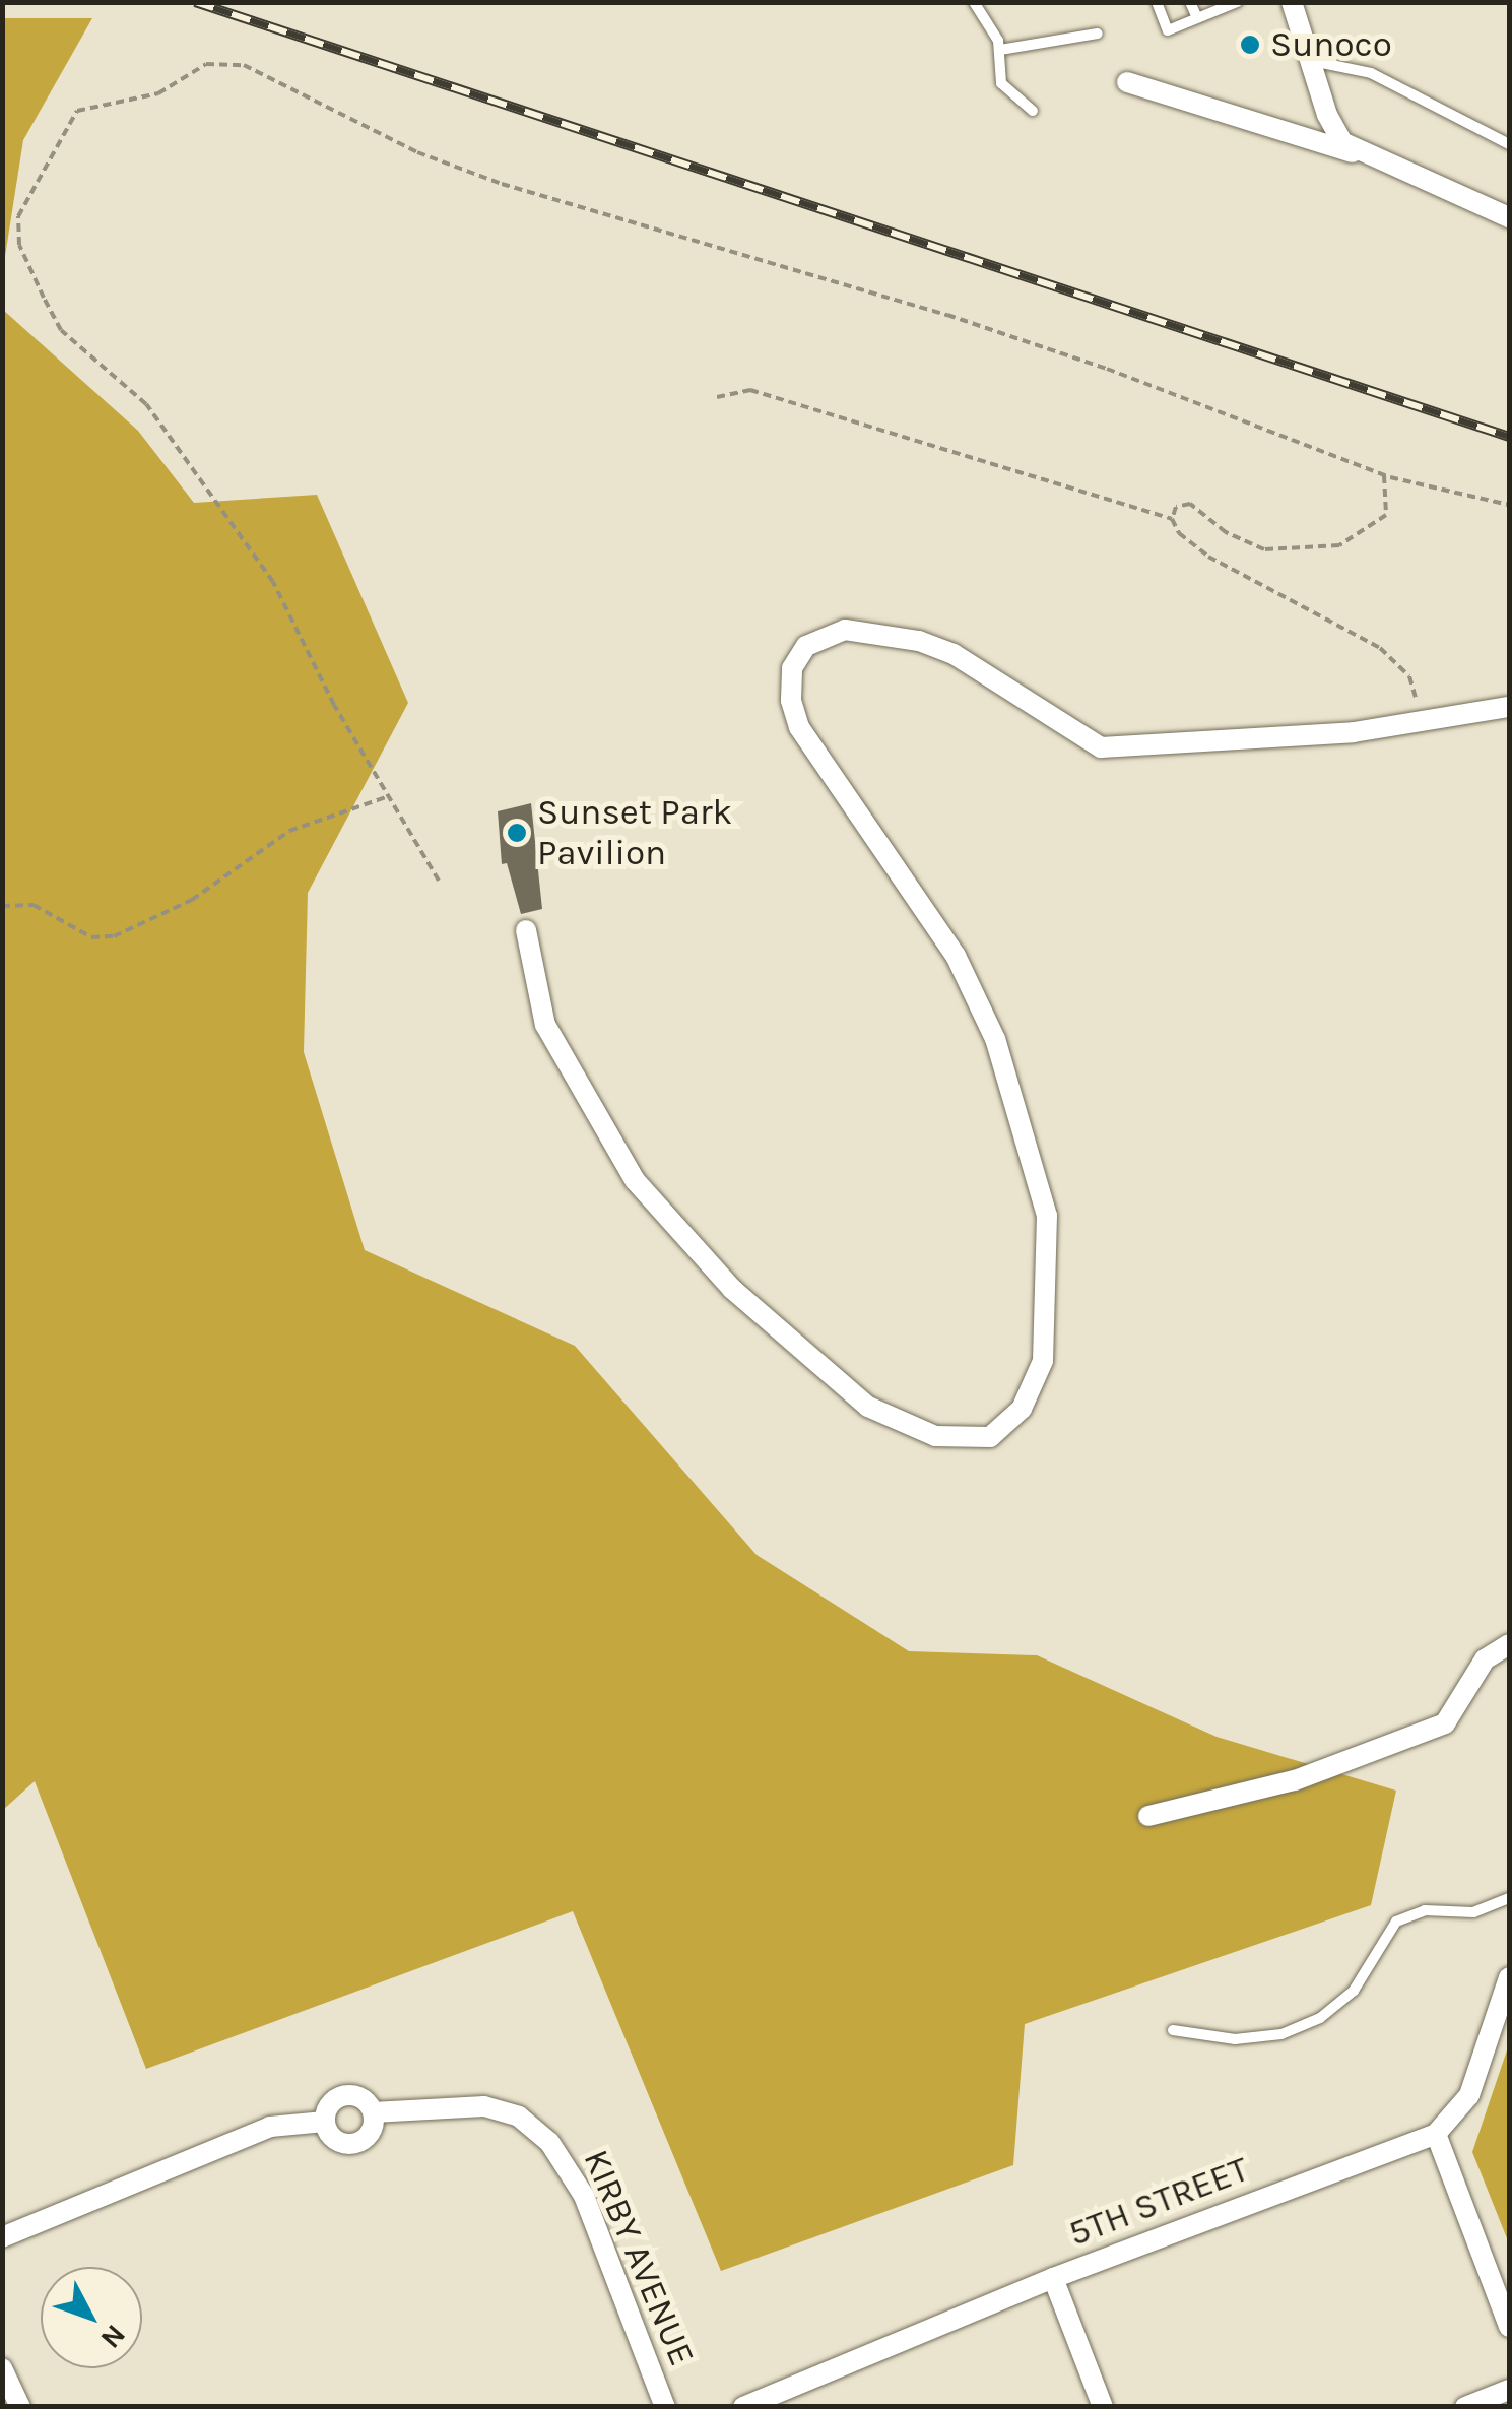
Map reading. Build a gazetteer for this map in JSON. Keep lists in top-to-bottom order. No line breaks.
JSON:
{"streets":{"street":["5TH STREET","KIRBY AVENUE"]},"places":["Sunoco","Sunset Park Pavilion"],"north":"bottom right"}
